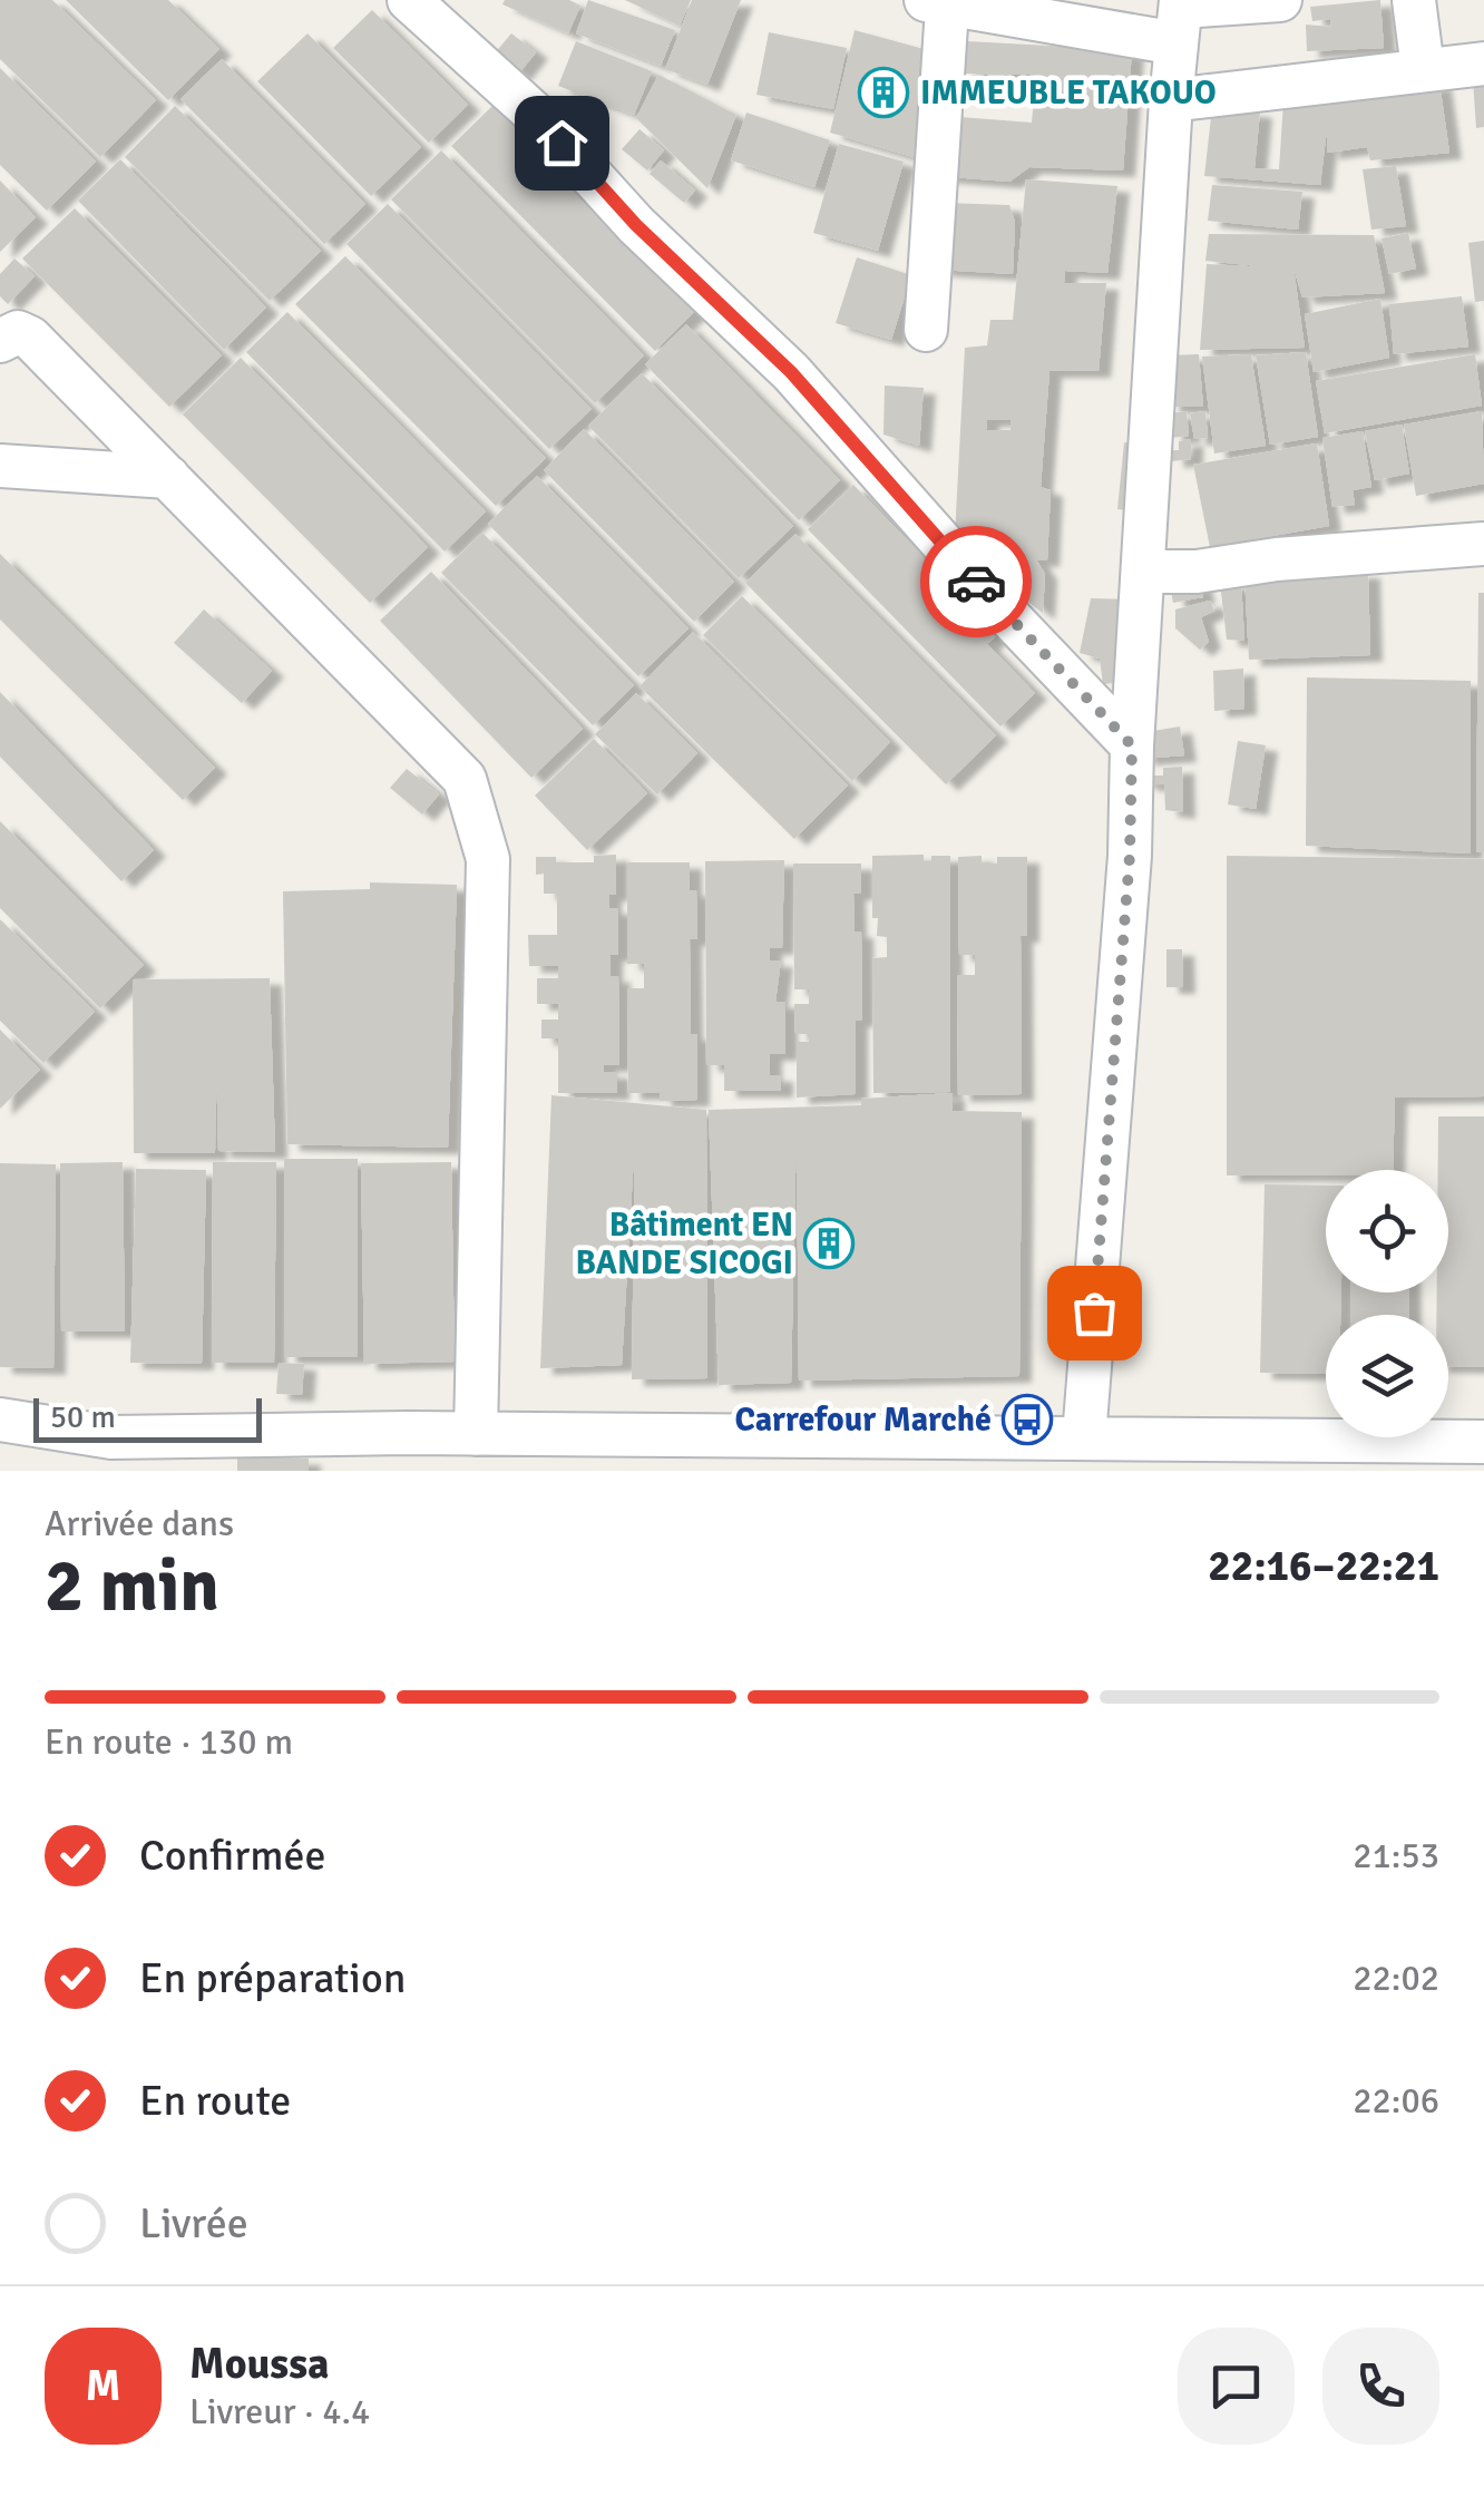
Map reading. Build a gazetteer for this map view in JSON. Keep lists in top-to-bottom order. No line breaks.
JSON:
{"places":{"building":["IMMEUBLE TAKOUO","Bâtiment EN BANDE SICOGI"],"bus stop":["Carrefour Marché"]},"scale_bar":"50 m","page":{"scale":"50 m","heading":["2 min","Arrivée dans","22:16–22:21"],"panel":["Moussa","Livreur · 4.4"],"bar":"En route · 130 m","list":[["Confirmée","21:53"],["En préparation","22:02"],["En route","22:06"],"Livrée"],"round":"M"}}
